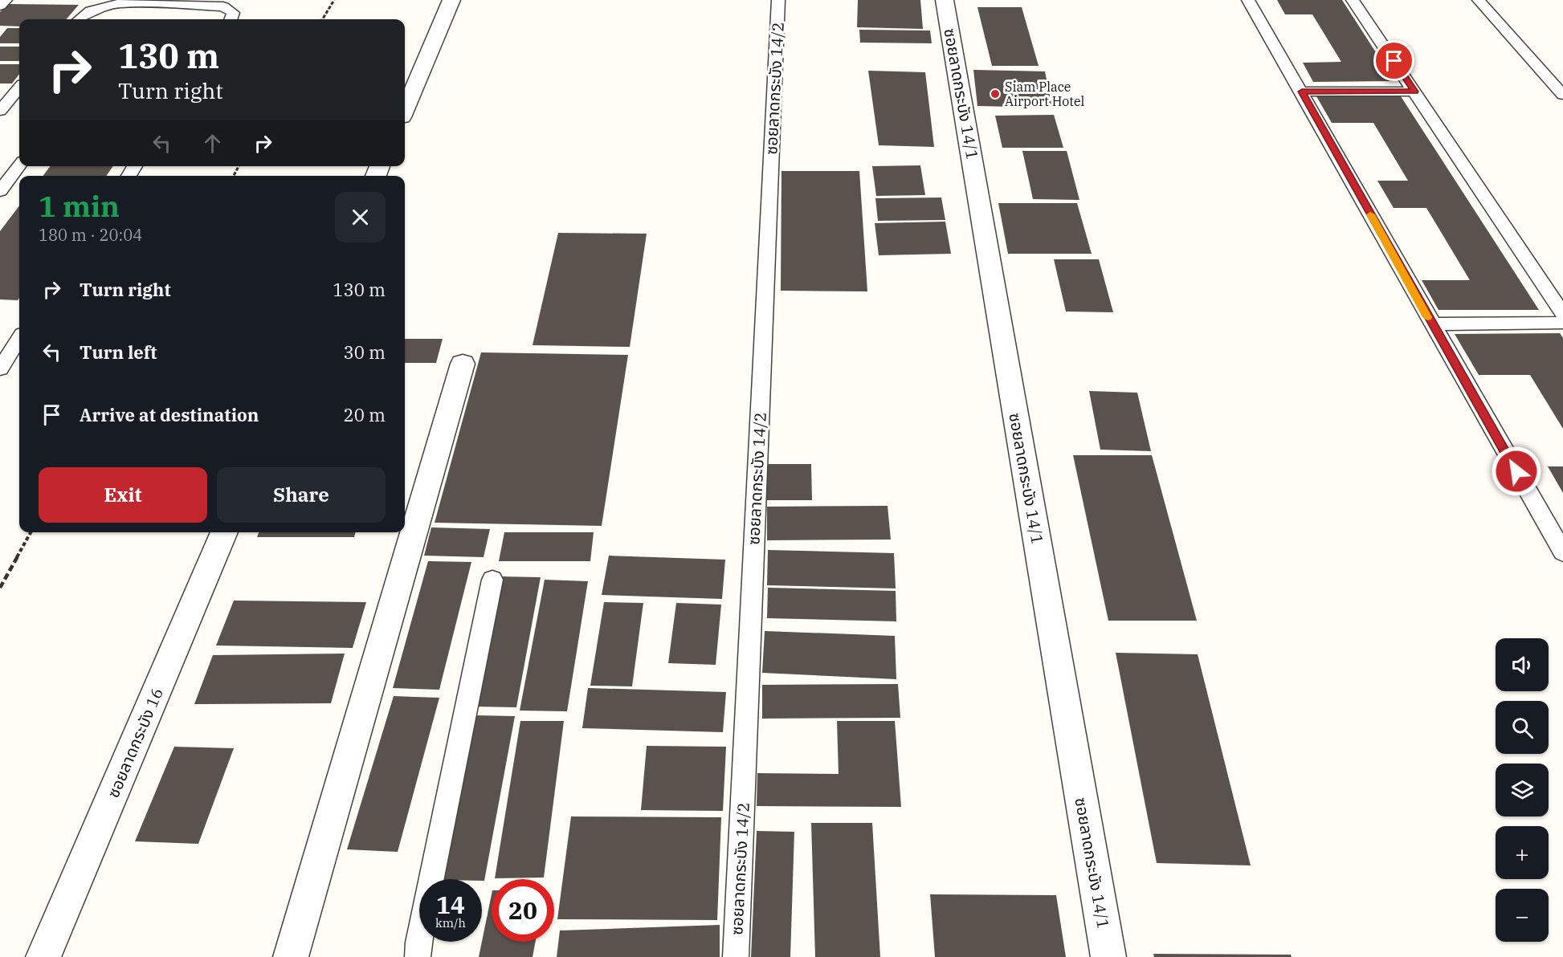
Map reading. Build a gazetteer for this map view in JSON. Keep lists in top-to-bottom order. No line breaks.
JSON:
{"streets":{"street":["ซอยลาดกระบัง 14/1","ซอยลาดกระบัง 16"],"lane":["ซอยลาดกระบัง 14/2"]},"places":["Siam Place Airport Hotel"],"page":{"turn":["130 m","Turn right"],"heading":["1 min","180 m · 20:04"],"list":[{"name":"Turn right","value":"130 m"},{"name":"Turn left","value":"30 m"},{"name":"Arrive at destination","value":"20 m"}],"buttons":["Exit","Share"],"map_buttons":["+","−"],"speed":"14 km/h","limit":"20"}}
